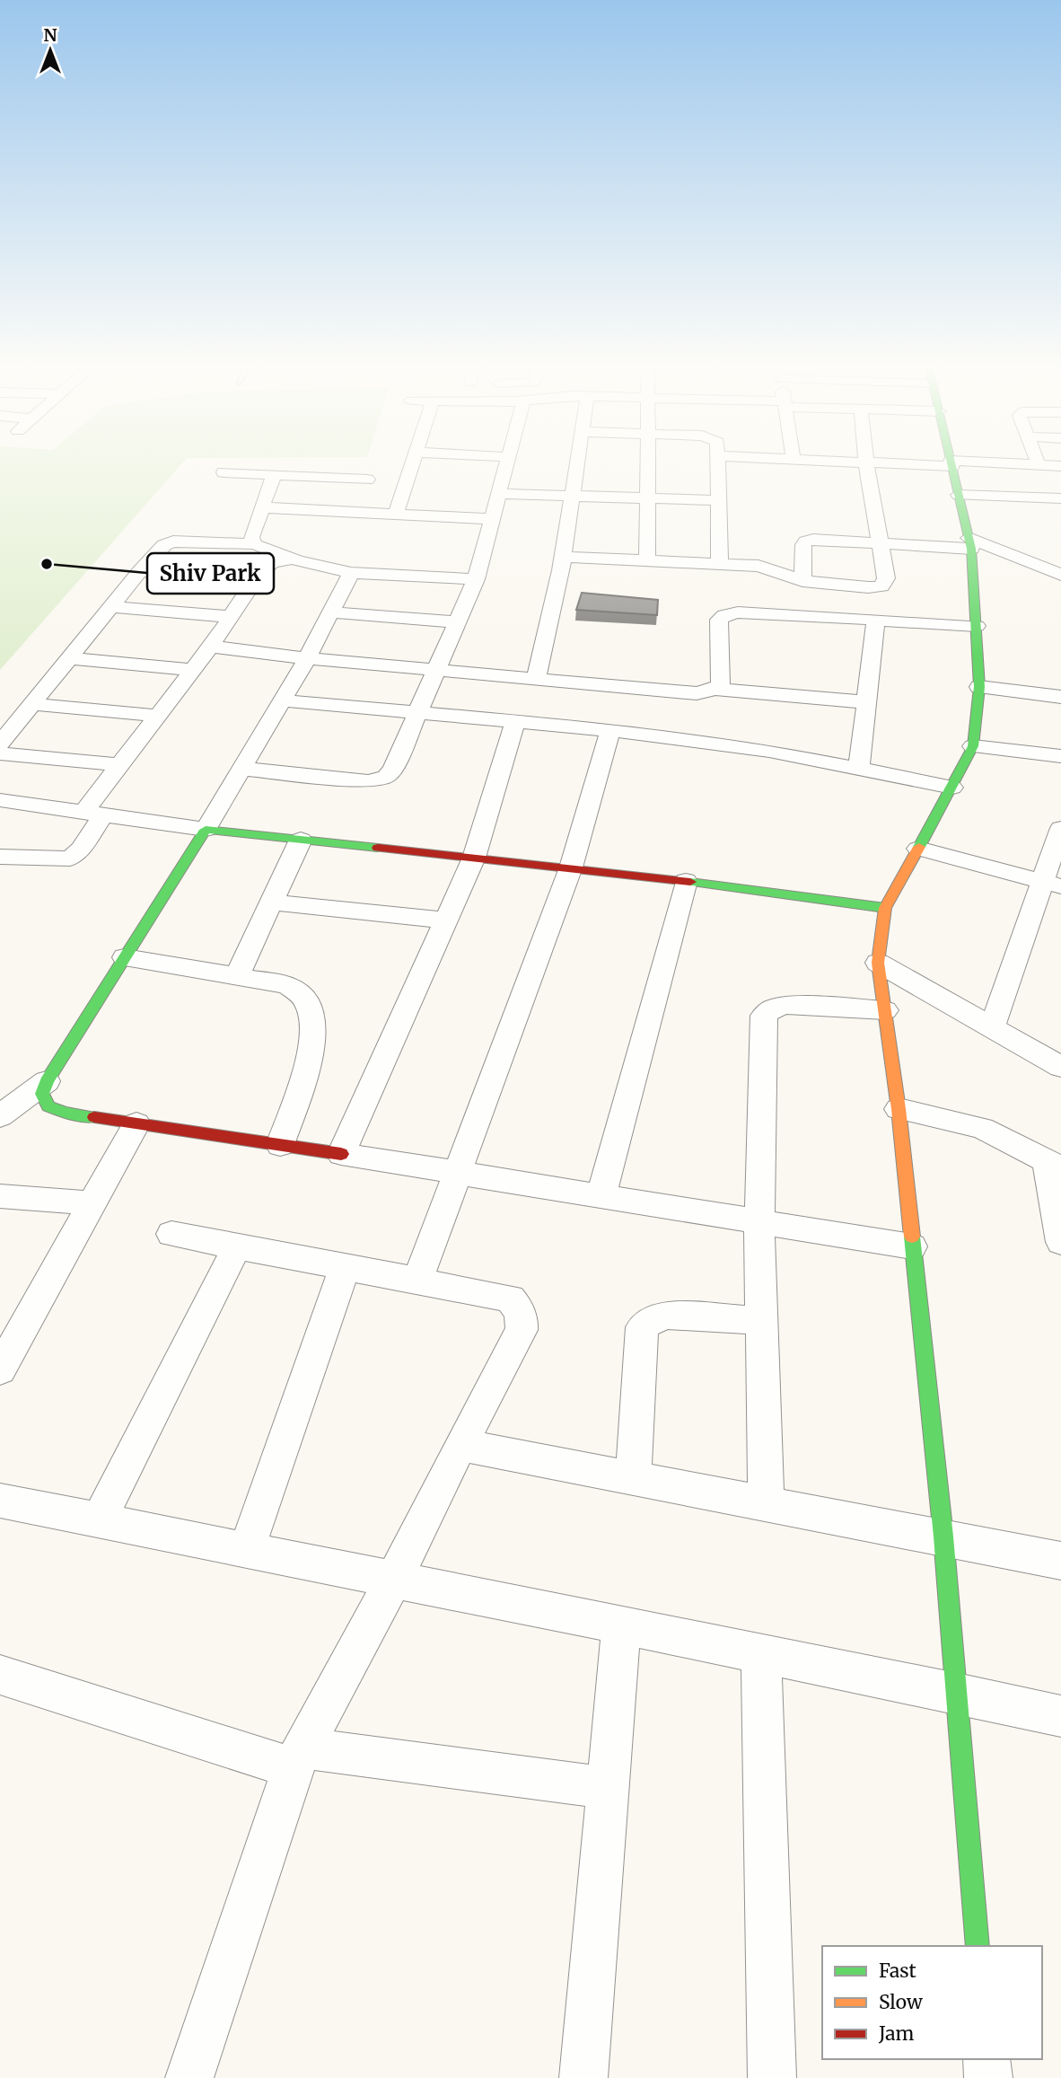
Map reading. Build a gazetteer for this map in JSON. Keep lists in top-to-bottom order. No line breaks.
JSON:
{"places":["Shiv Park"],"legend":["Fast","Slow","Jam"],"north":"top"}
